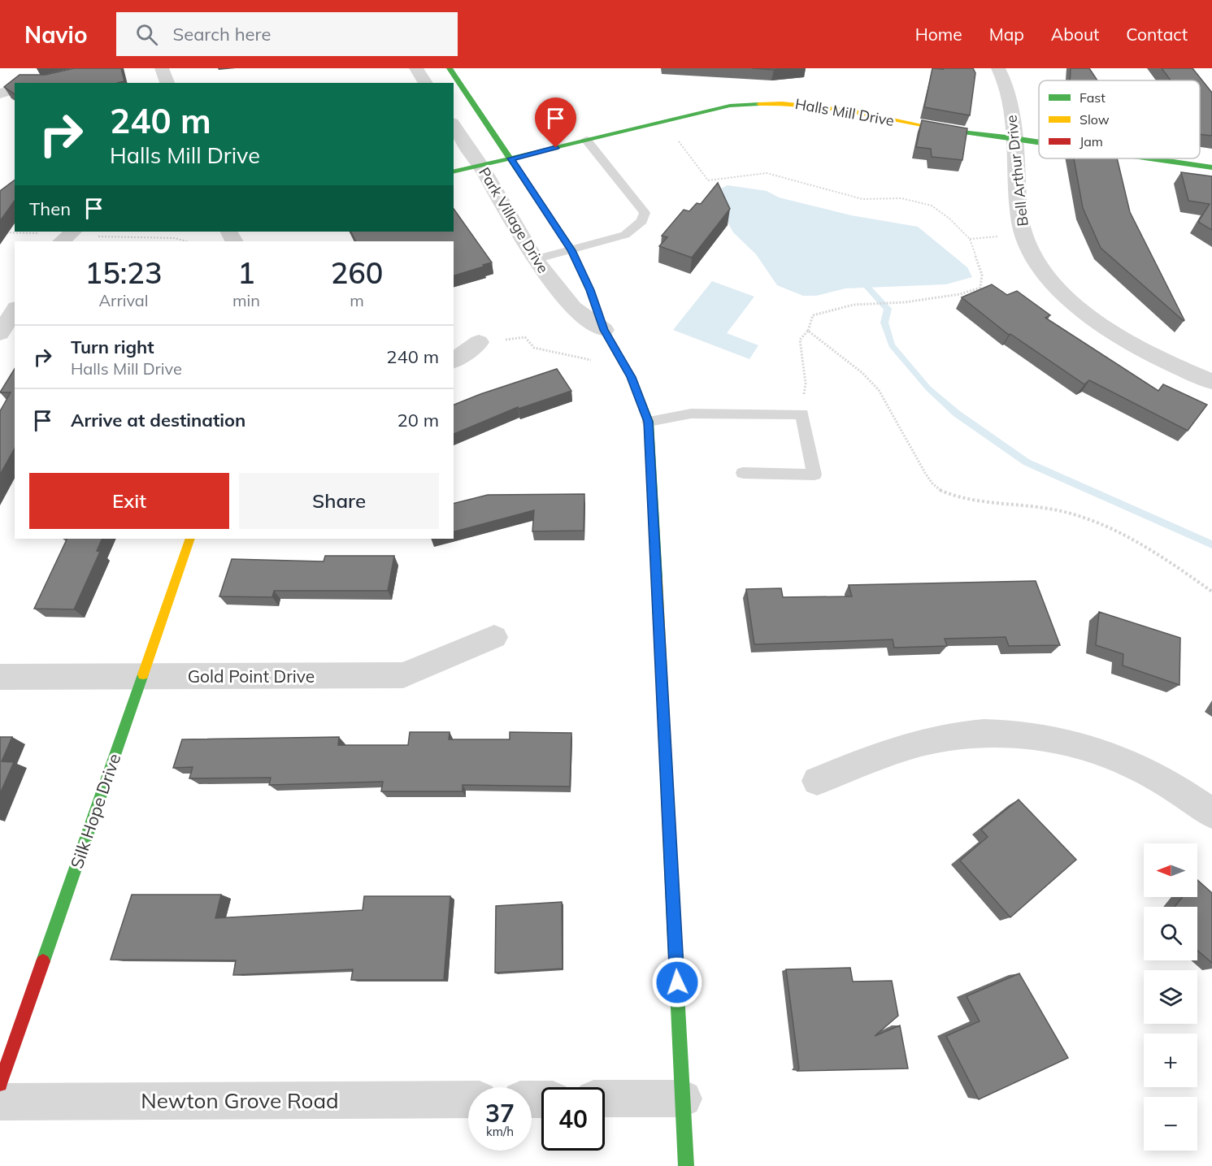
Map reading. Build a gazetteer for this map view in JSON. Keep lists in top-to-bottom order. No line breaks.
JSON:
{"streets":{"street":["Halls Mill Drive","Bell Arthur Drive","Park Village Drive","Gold Point Drive","Silk Hope Drive","Newton Grove Road"]},"crossings":[["Halls Mill Drive","Bell Arthur Drive"],["Halls Mill Drive","Park Village Drive"],["Gold Point Drive","Silk Hope Drive"]],"legend":["Fast","Slow","Jam"],"north":"left","page":{"header":"Navio","search":"Search here","nav":["Home","Map","About","Contact"],"turn":["240 m","Halls Mill Drive"],"then":"Then","eta":["15:23","Arrival","1","min","260","m"],"list":[{"name":"Turn right","note":"Halls Mill Drive","value":"240 m"},{"name":"Arrive at destination","value":"20 m"}],"buttons":["Exit","Share"],"map_buttons":["+","−"],"speed":"37 km/h","limit":"40"}}
